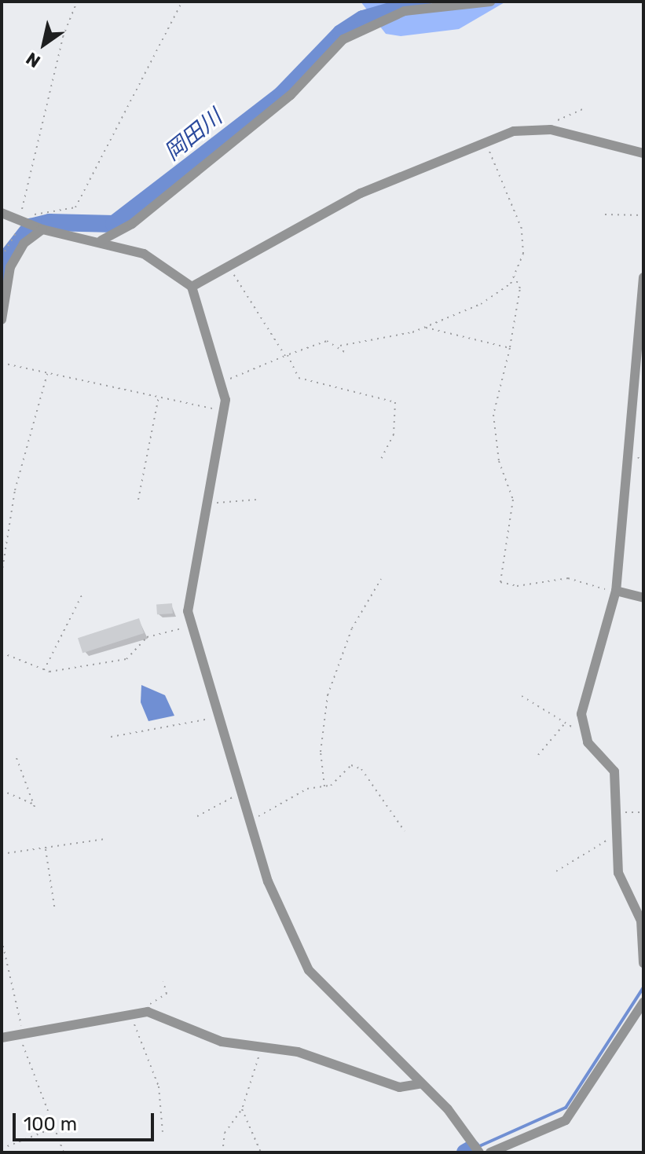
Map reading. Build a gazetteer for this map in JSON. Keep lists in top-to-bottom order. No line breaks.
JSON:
{"water":["岡田川"],"scale_bar":"100 m","north":"bottom left"}
